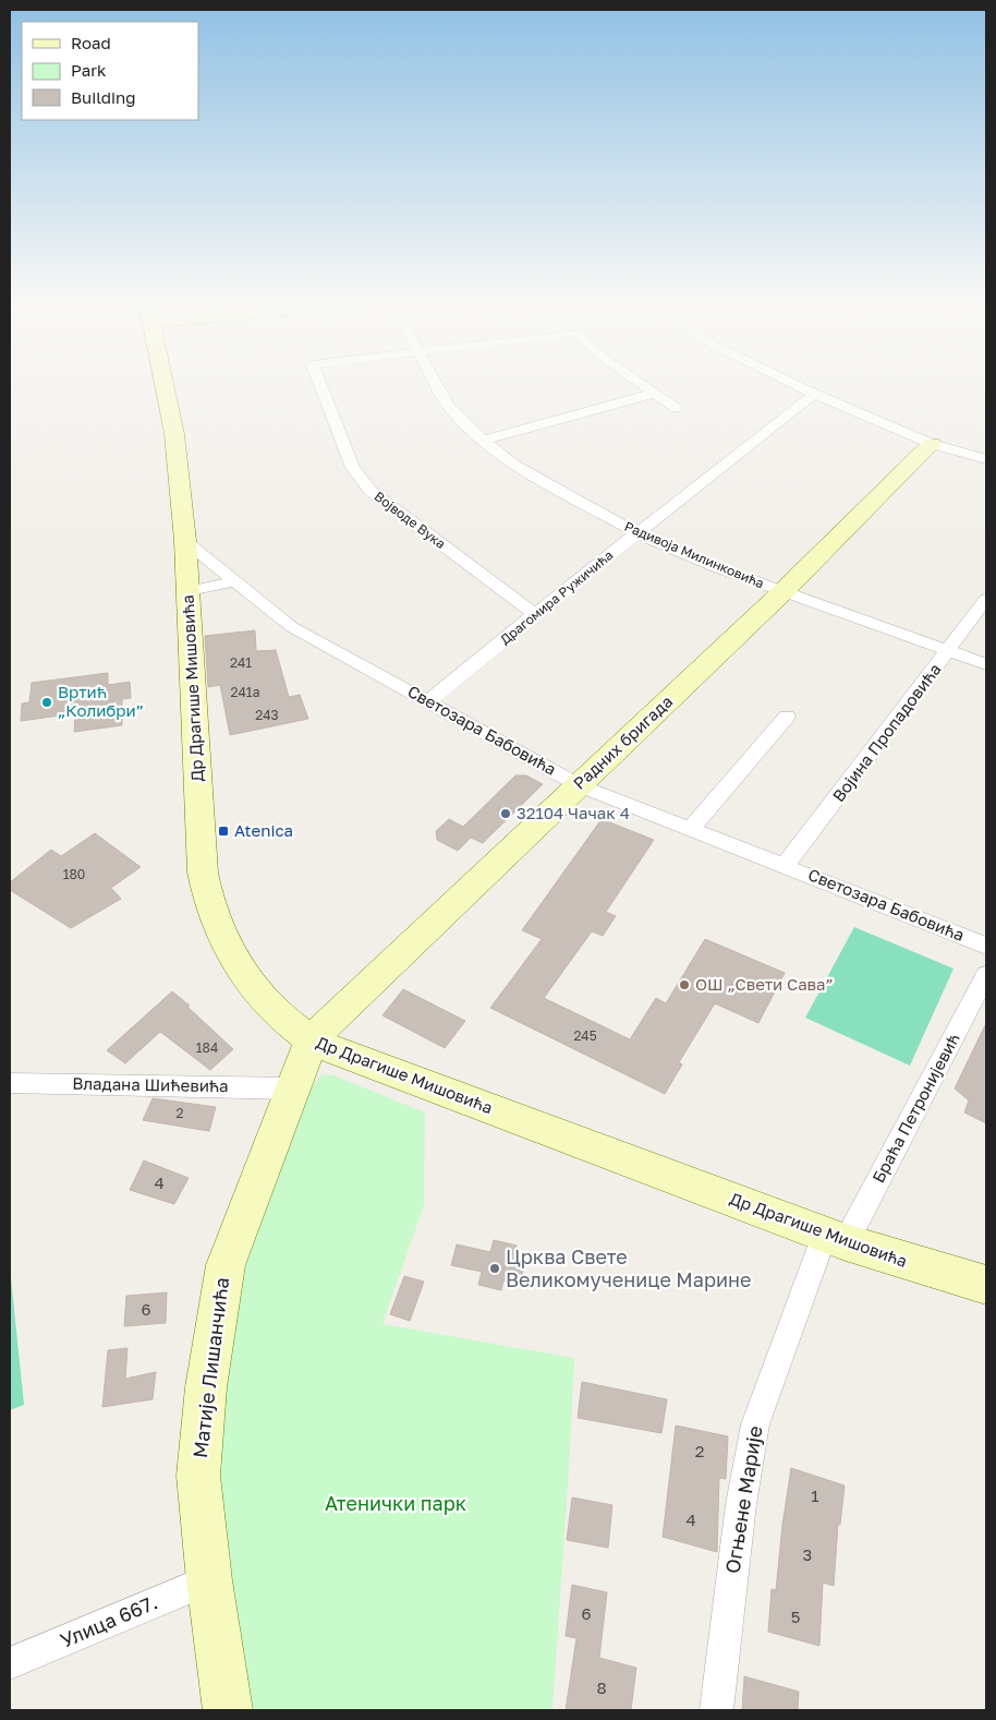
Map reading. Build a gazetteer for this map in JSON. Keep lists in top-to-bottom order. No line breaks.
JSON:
{"streets":{"street":["Војводе Вука","Радивоја Милинковића","Драгомира Ружичића","Др Драгише Мишовића","Светозара Бабовића","Војина Пропадовића","Радних бригада","Владана Шићевића","Браћа Петронијевић","Матије Лишанчића","Огњене Марије","Улица 667."]},"crossings":[["Војводе Вука","Драгомира Ружичића"],["Радивоја Милинковића","Драгомира Ружичића"],["Радивоја Милинковића","Војина Пропадовића"],["Радивоја Милинковића","Радних бригада"],["Драгомира Ружичића","Светозара Бабовића"],["Др Драгише Мишовића","Светозара Бабовића"],["Др Драгише Мишовића","Радних бригада"],["Др Драгише Мишовића","Браћа Петронијевић"],["Др Драгише Мишовића","Матије Лишанчића"],["Др Драгише Мишовића","Огњене Марије"],["Светозара Бабовића","Војина Пропадовића"],["Светозара Бабовића","Радних бригада"],["Радних бригада","Матије Лишанчића"],["Владана Шићевића","Матије Лишанчића"],["Браћа Петронијевић","Огњене Марије"],["Матије Лишанчића","Улица 667."]],"parks":["Атенички парк"],"places":{"other":["Вртић „Колибри”","32104 Чачак 4","ОШ „Свети Сава”","Црква Свете Великомученице Марине"],"transit":["Atenica"]},"house_numbers":["241","241a","243","180","245","184","2","4","6","2","1","4","3","6","5","8"],"legend":["Road","Park","Building"]}
